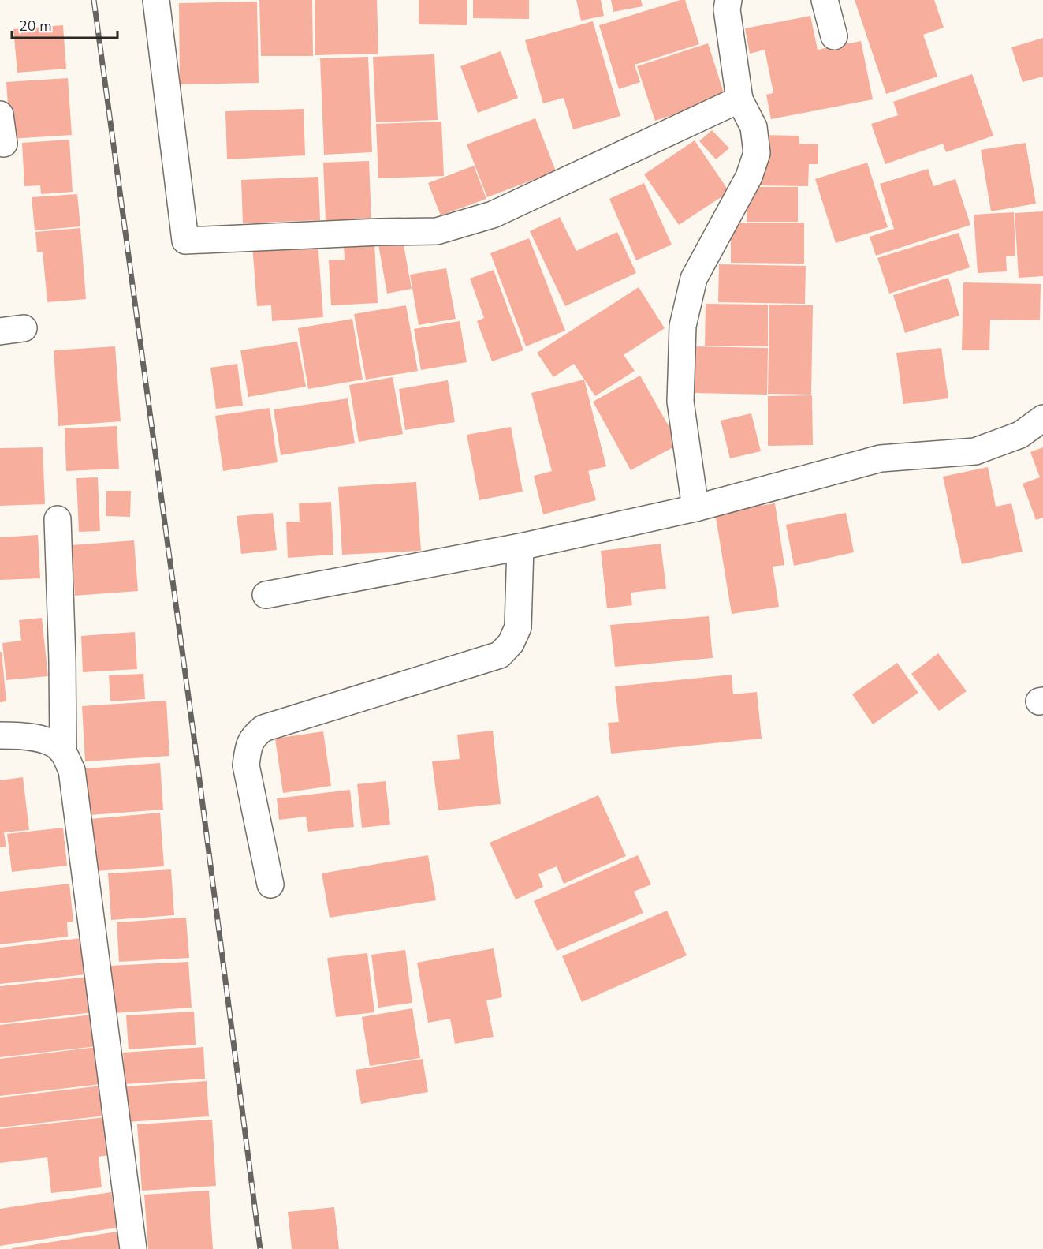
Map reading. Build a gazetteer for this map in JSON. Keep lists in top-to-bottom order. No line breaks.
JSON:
{"scale_bar":"20 m"}
